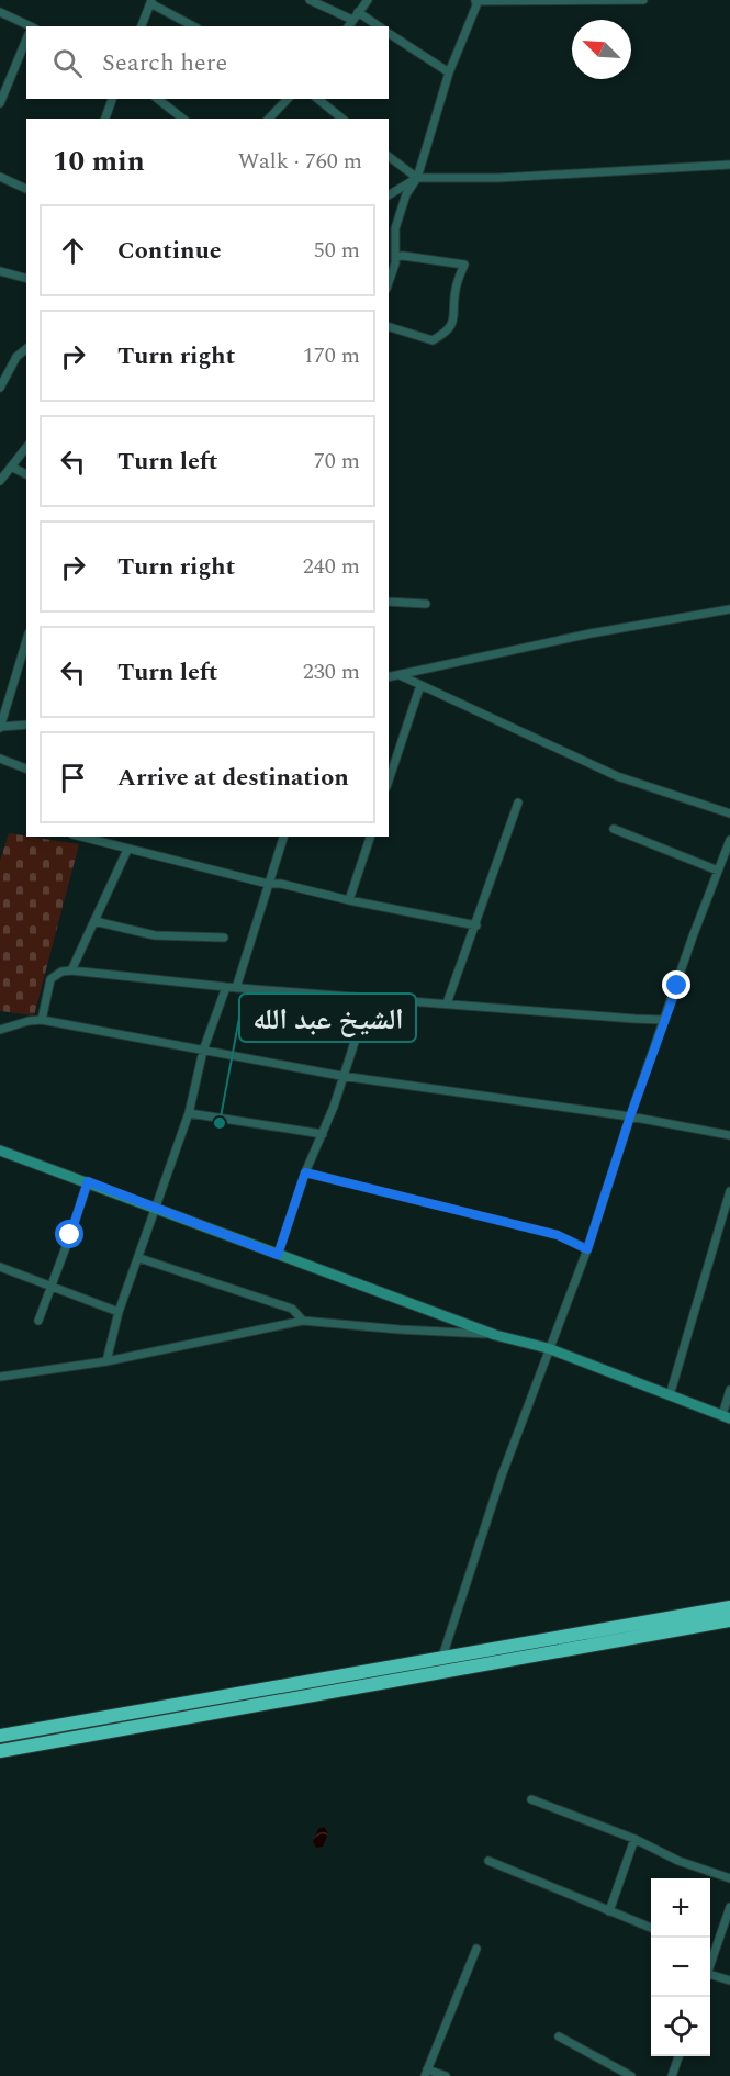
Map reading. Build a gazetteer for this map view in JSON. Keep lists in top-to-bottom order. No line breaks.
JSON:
{"places":["الشيخ عبد الله"],"north":"top left","page":{"search":"Search here","heading":["10 min","Walk · 760 m"],"list":[["Continue","50 m"],["Turn right","170 m"],["Turn left","70 m"],["Turn right","240 m"],["Turn left","230 m"],"Arrive at destination"],"map_buttons":["+","−"]}}
